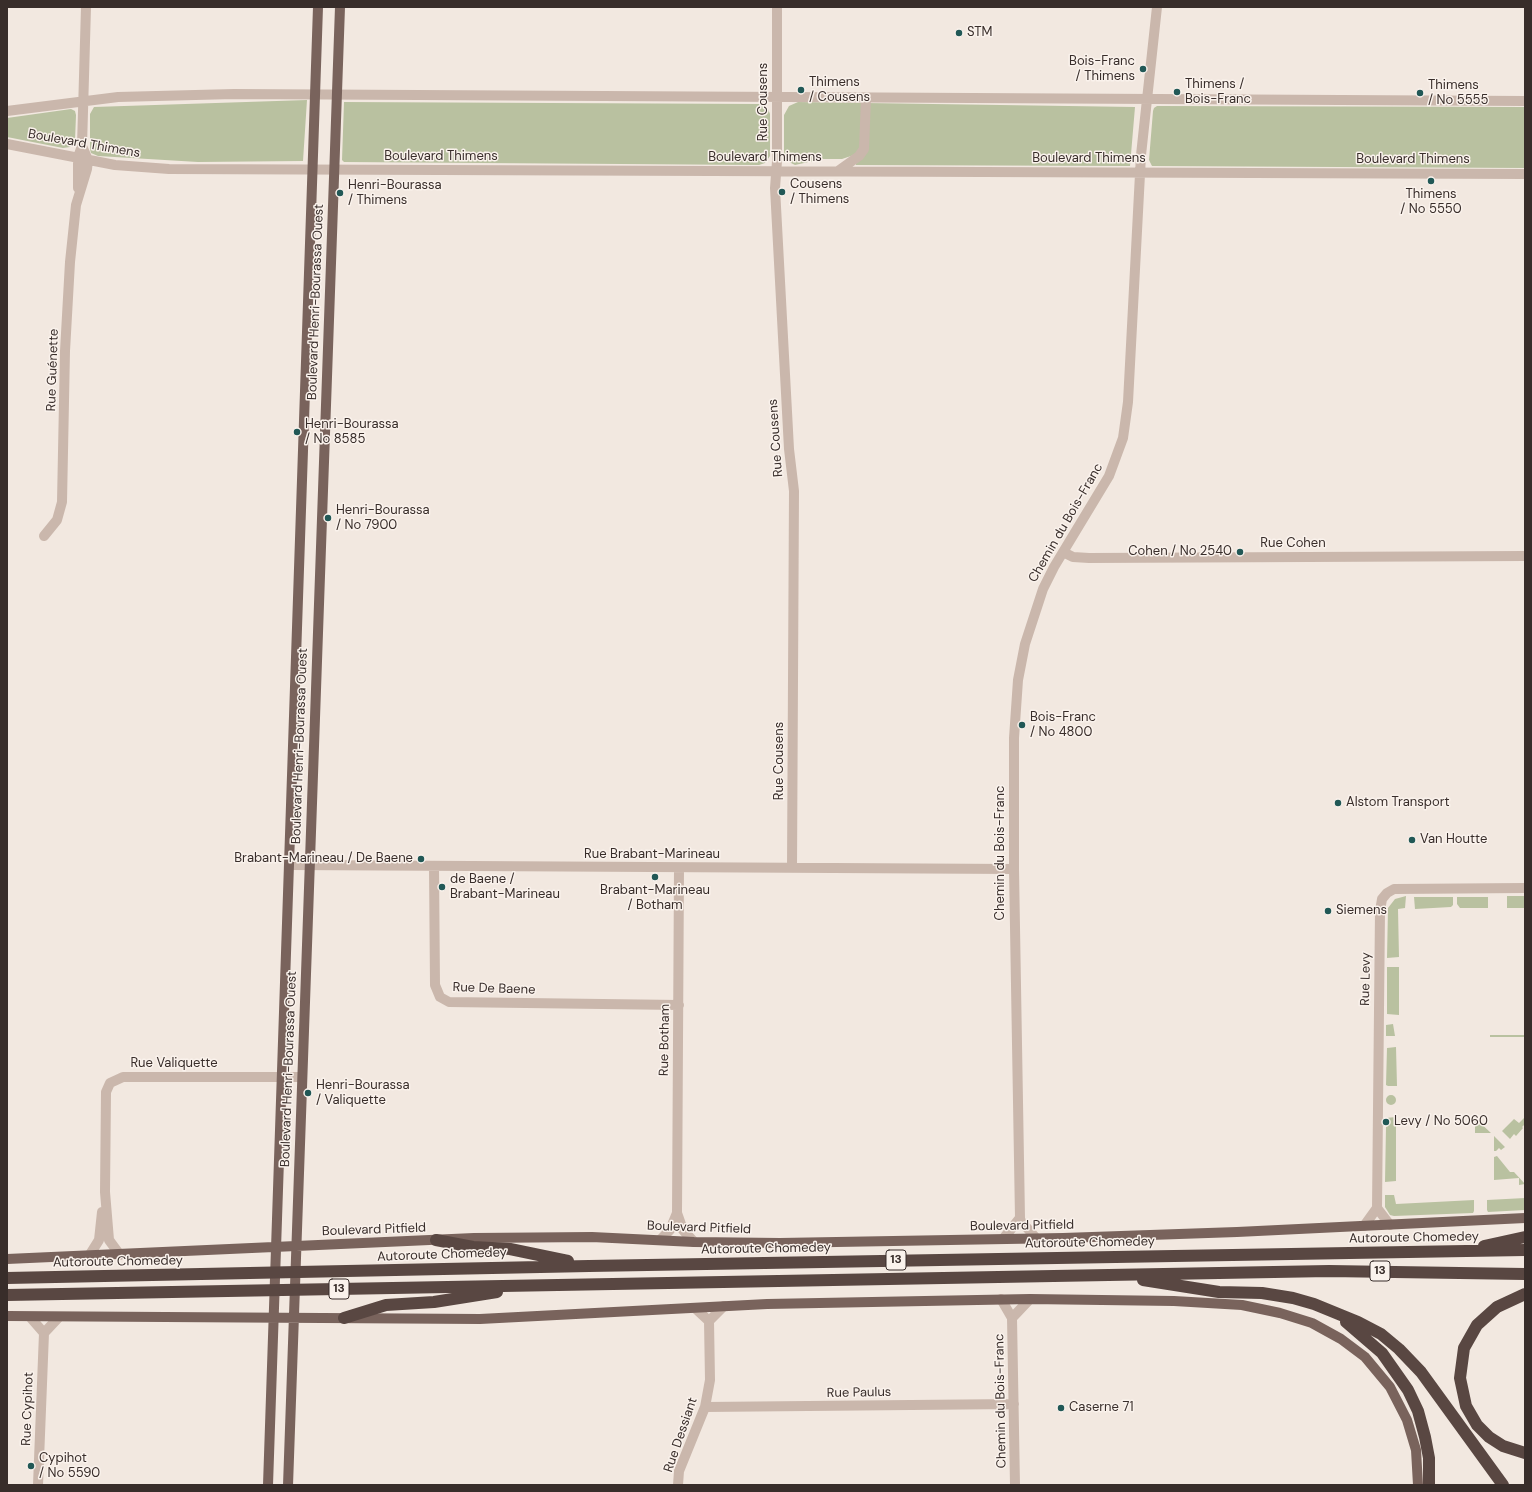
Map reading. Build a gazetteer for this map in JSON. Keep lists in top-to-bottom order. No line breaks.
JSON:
{"streets":{"highway":["Autoroute Chomedey","13"],"main road":["Boulevard Henri-Bourassa Ouest","Boulevard Pitfield"],"street":["Rue Cousens","Boulevard Thimens","Rue Guénette","Chemin du Bois-Franc","Rue Cohen","Rue Brabant-Marineau","Rue Levy","Rue De Baene","Rue Botham","Rue Valiquette","Rue Paulus","Rue Cypihot","Rue Dessiant"]},"crossings":[["Rue Cousens","Boulevard Thimens"],["Rue Cousens","Rue Brabant-Marineau"],["Boulevard Thimens","Boulevard Henri-Bourassa Ouest"],["Boulevard Thimens","Rue Guénette"],["Boulevard Thimens","Chemin du Bois-Franc"],["Boulevard Henri-Bourassa Ouest","Rue Brabant-Marineau"],["Boulevard Henri-Bourassa Ouest","Rue Valiquette"],["Chemin du Bois-Franc","Rue Cohen"],["Chemin du Bois-Franc","Rue Brabant-Marineau"],["Chemin du Bois-Franc","Rue Paulus"],["Rue Brabant-Marineau","Rue De Baene"],["Rue Brabant-Marineau","Rue Botham"],["Rue De Baene","Rue Botham"],["Rue Botham","Boulevard Pitfield"],["Rue Valiquette","Boulevard Pitfield"],["Rue Paulus","Rue Dessiant"]],"places":["STM","Bois-Franc / Thimens","Thimens / Cousens","Thimens / Bois-Franc","Thimens / No 5555","Thimens / No 5550","Cousens / Thimens","Henri-Bourassa / Thimens","Henri-Bourassa / No 8585","Henri-Bourassa / No 7900","Cohen / No 2540","Bois-Franc / No 4800","Alstom Transport","Van Houtte","Brabant-Marineau / De Baene","Brabant-Marineau / Botham","de Baene / Brabant-Marineau","Siemens","Henri-Bourassa / Valiquette","Levy / No 5060","Caserne 71","Cypihot / No 5590"]}
